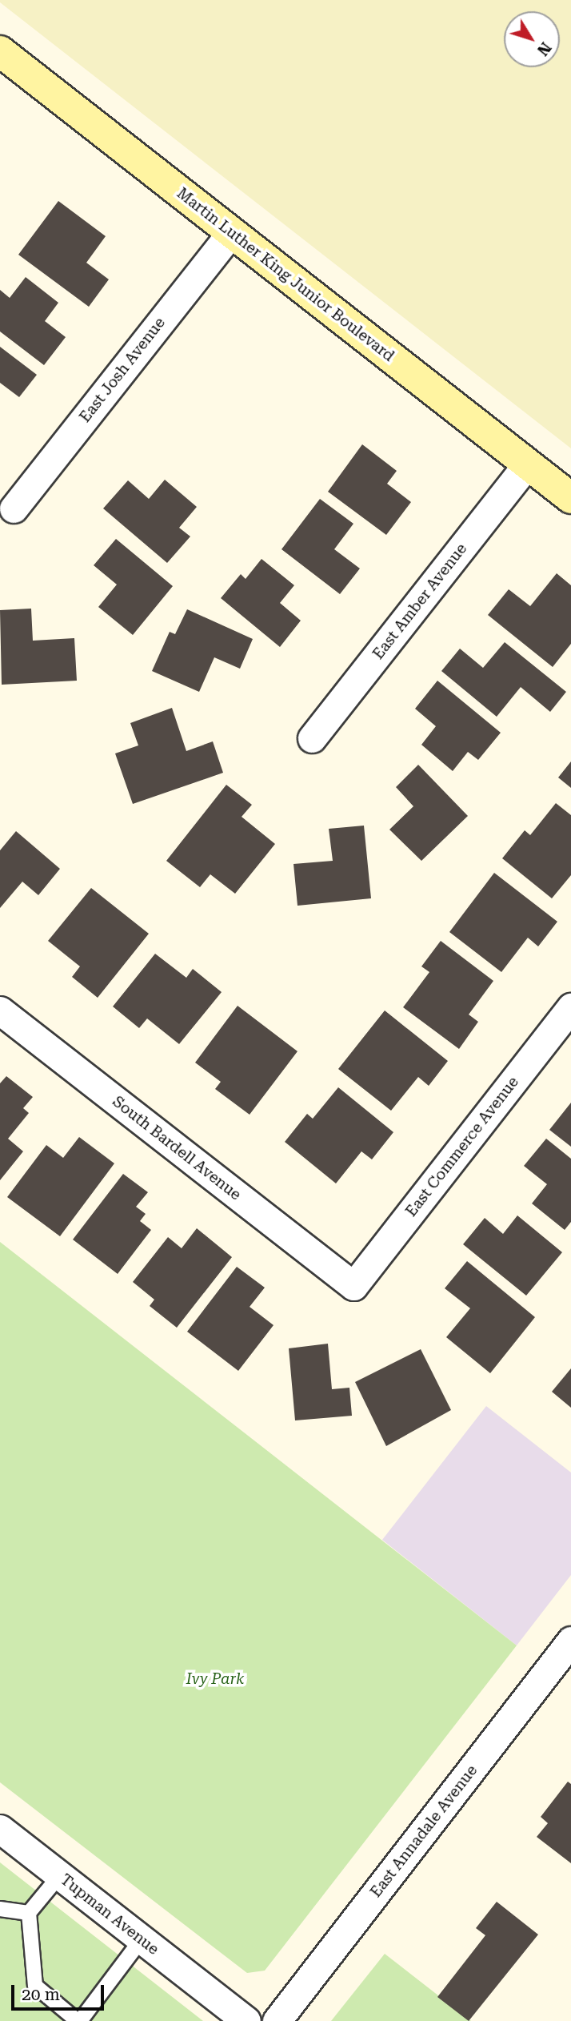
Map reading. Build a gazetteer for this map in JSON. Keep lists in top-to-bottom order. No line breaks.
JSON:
{"streets":{"street":["Martin Luther King Junior Boulevard","East Josh Avenue","East Amber Avenue","East Commerce Avenue","South Bardell Avenue","East Annadale Avenue","Tupman Avenue"]},"crossings":[["Martin Luther King Junior Boulevard","East Josh Avenue"],["Martin Luther King Junior Boulevard","East Amber Avenue"],["East Commerce Avenue","South Bardell Avenue"]],"parks":["Ivy Park"],"scale_bar":"20 m","north":"bottom right"}
